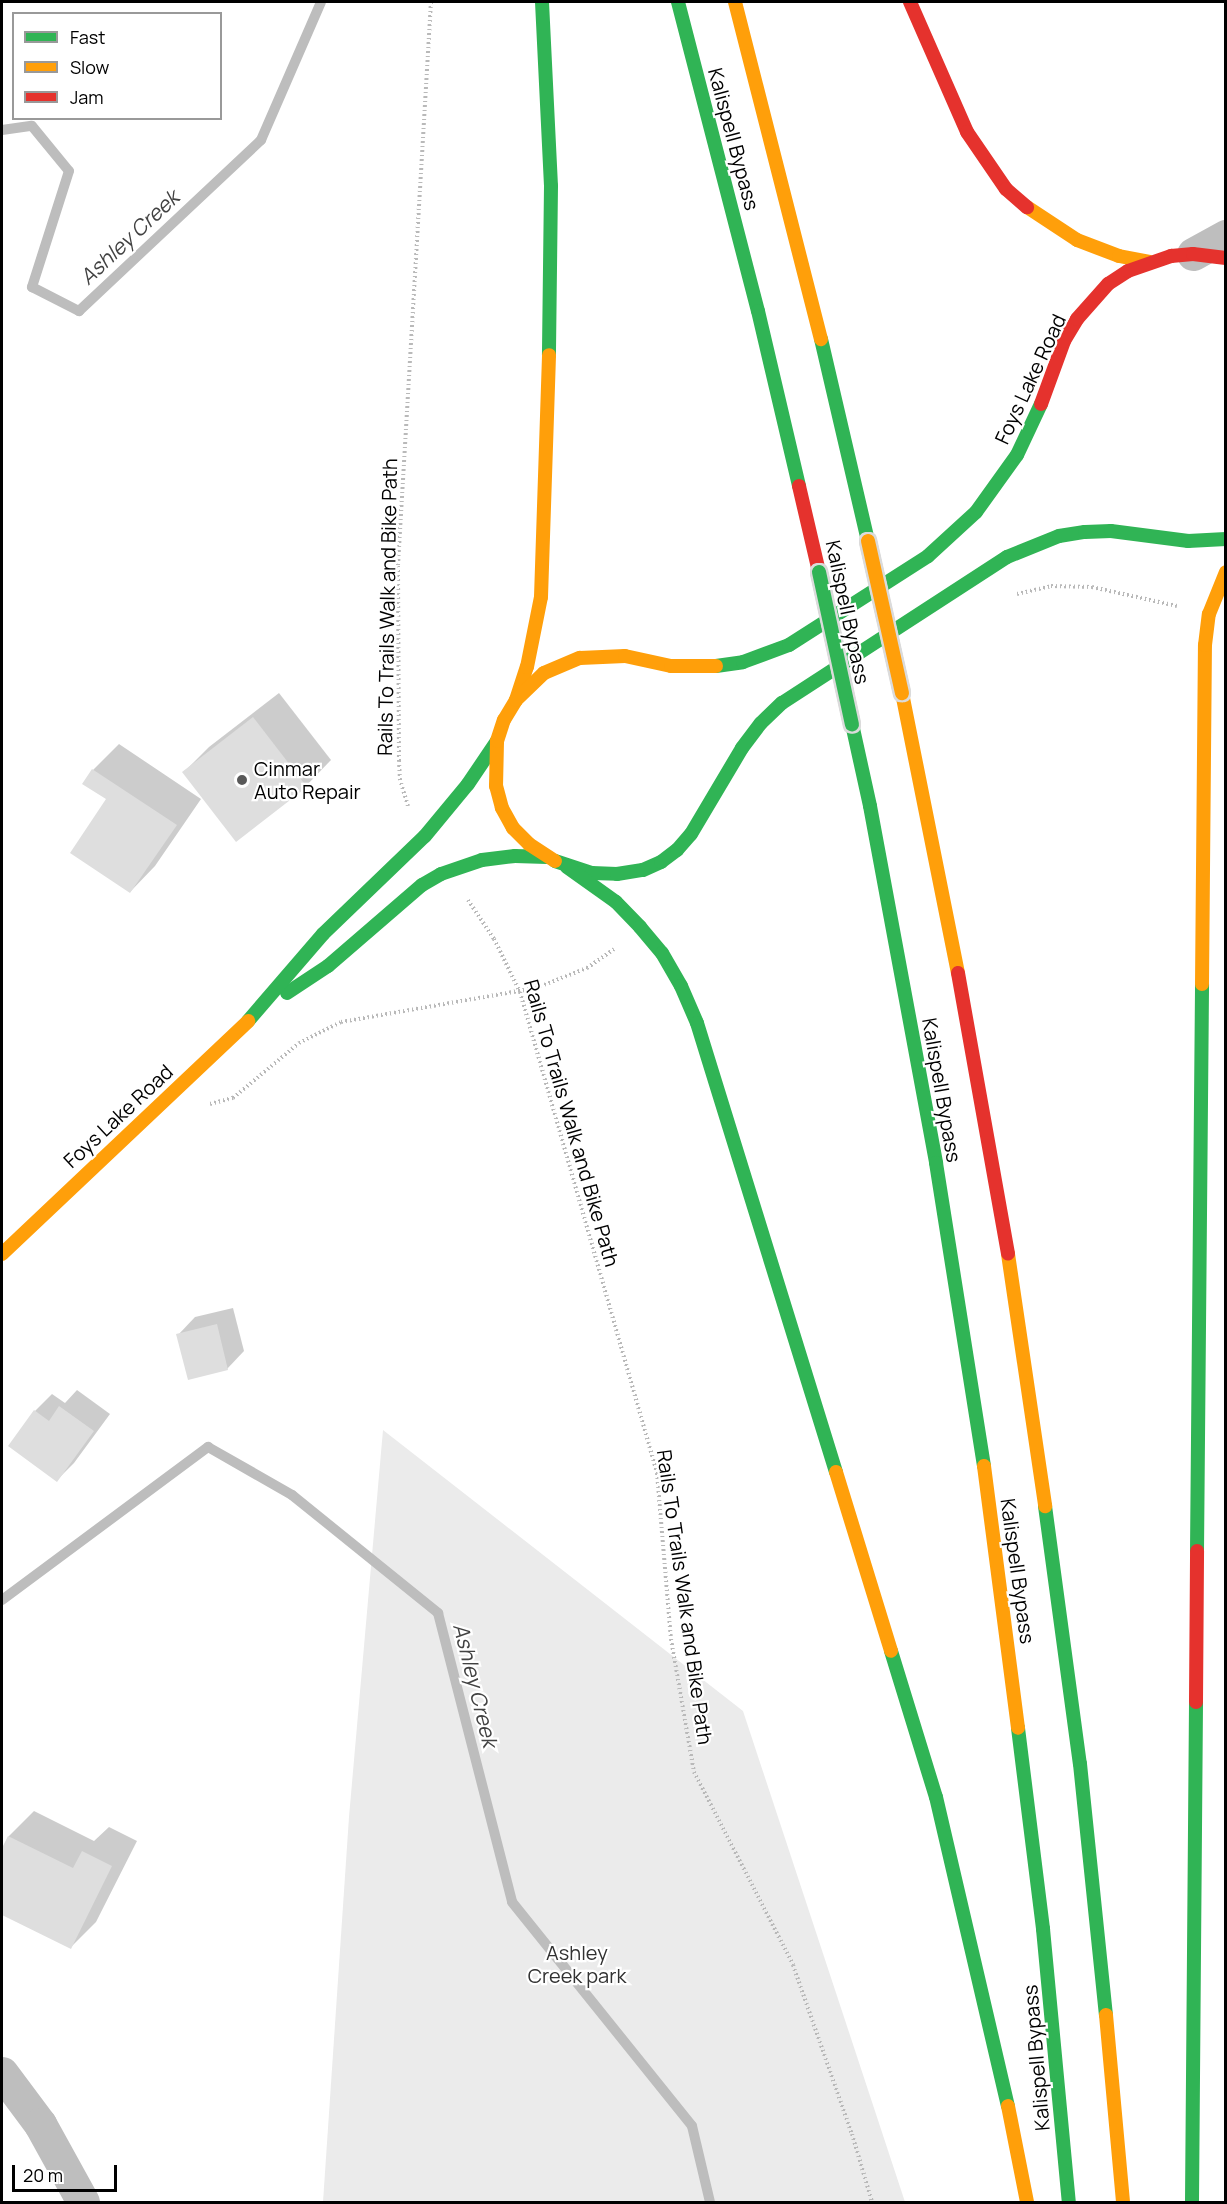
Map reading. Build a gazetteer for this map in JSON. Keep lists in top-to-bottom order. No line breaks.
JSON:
{"streets":{"main road":["Kalispell Bypass","Foys Lake Road"],"path":["Rails To Trails Walk and Bike Path"]},"crossings":[["Foys Lake Road","Rails To Trails Walk and Bike Path"]],"water":["Ashley Creek"],"parks":["Ashley Creek park"],"places":["Cinmar Auto Repair"],"legend":["Fast","Slow","Jam"],"scale_bar":"20 m"}
